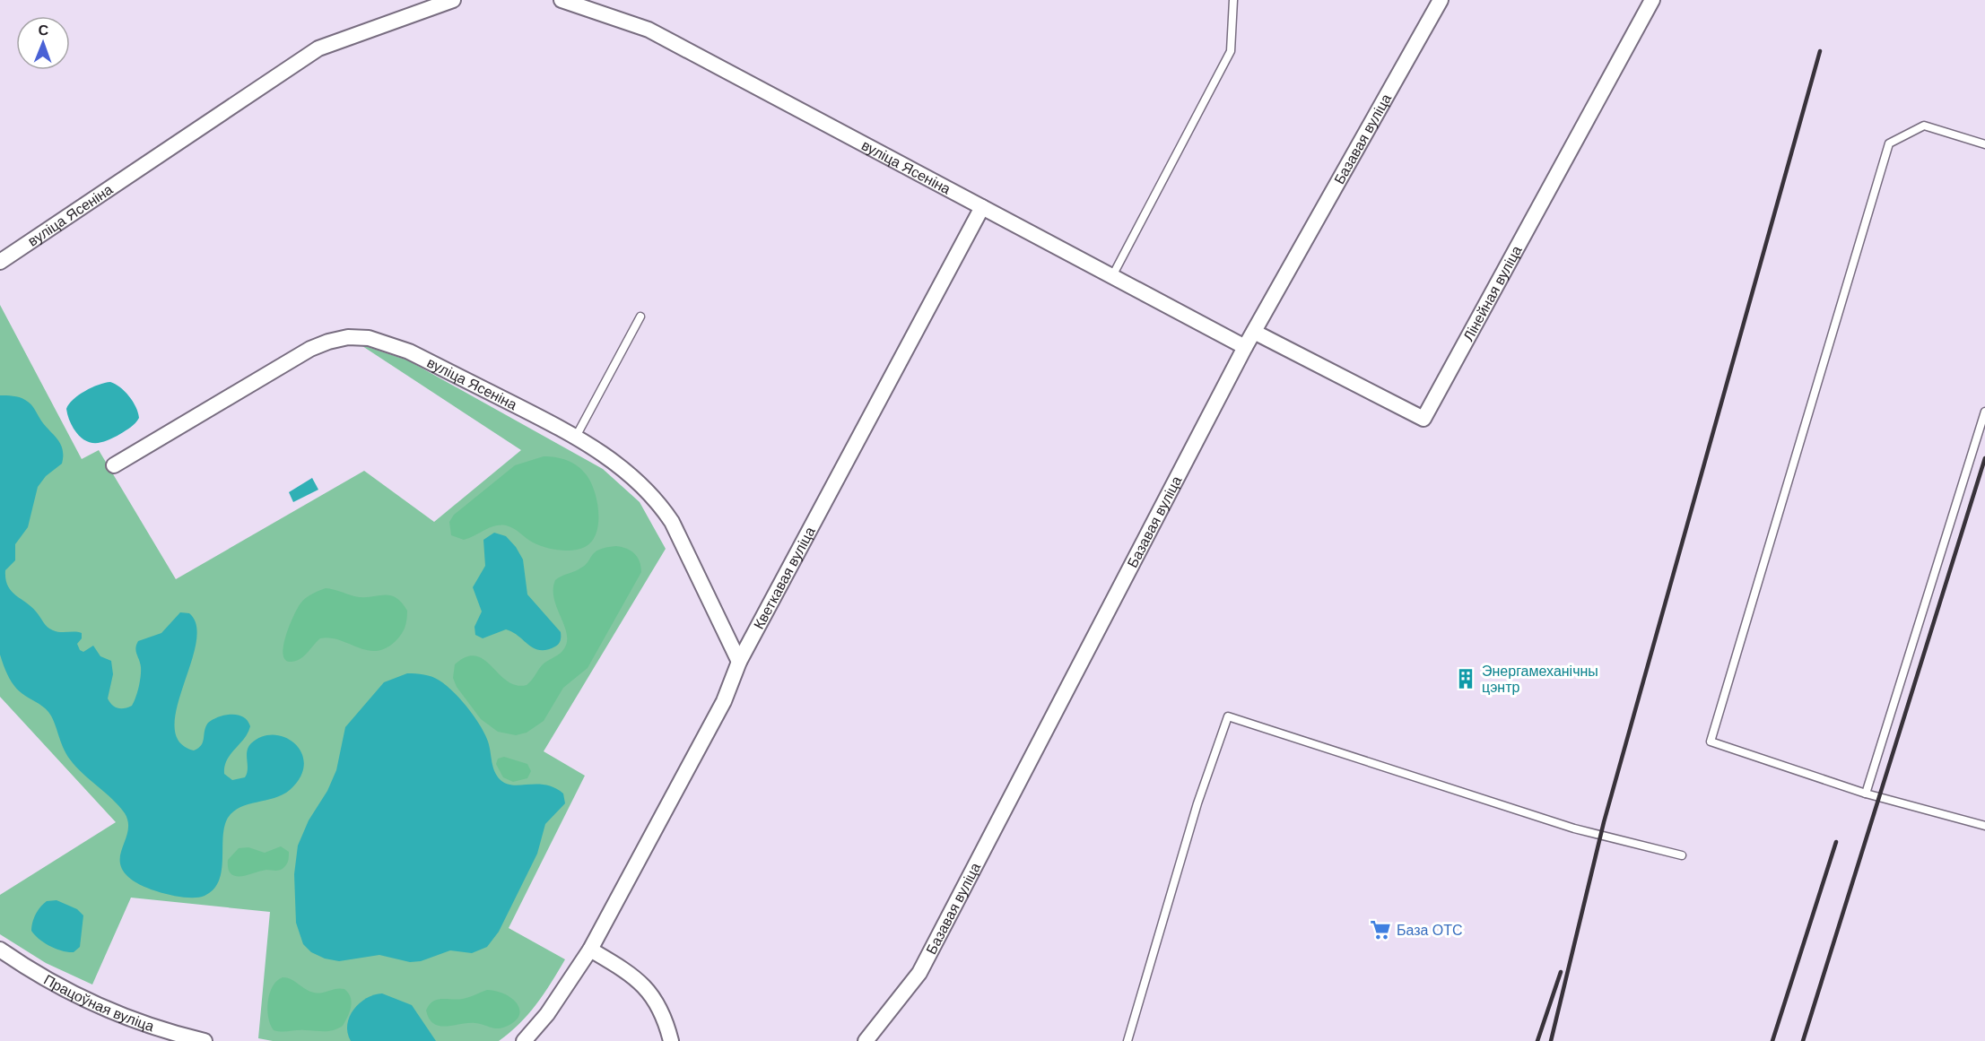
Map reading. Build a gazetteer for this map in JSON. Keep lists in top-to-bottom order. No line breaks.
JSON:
{"streets":{"street":["Базавая вуліца","вуліца Ясеніна","Лінейная вуліца","Кветкавая вуліца","Працоўная вуліца"]},"crossings":[["Базавая вуліца","вуліца Ясеніна"],["Базавая вуліца","Лінейная вуліца"],["вуліца Ясеніна","Кветкавая вуліца"]],"places":{"building":["Энергамеханічны цэнтр"],"supermarket":["База ОТС"]},"north":"top"}
